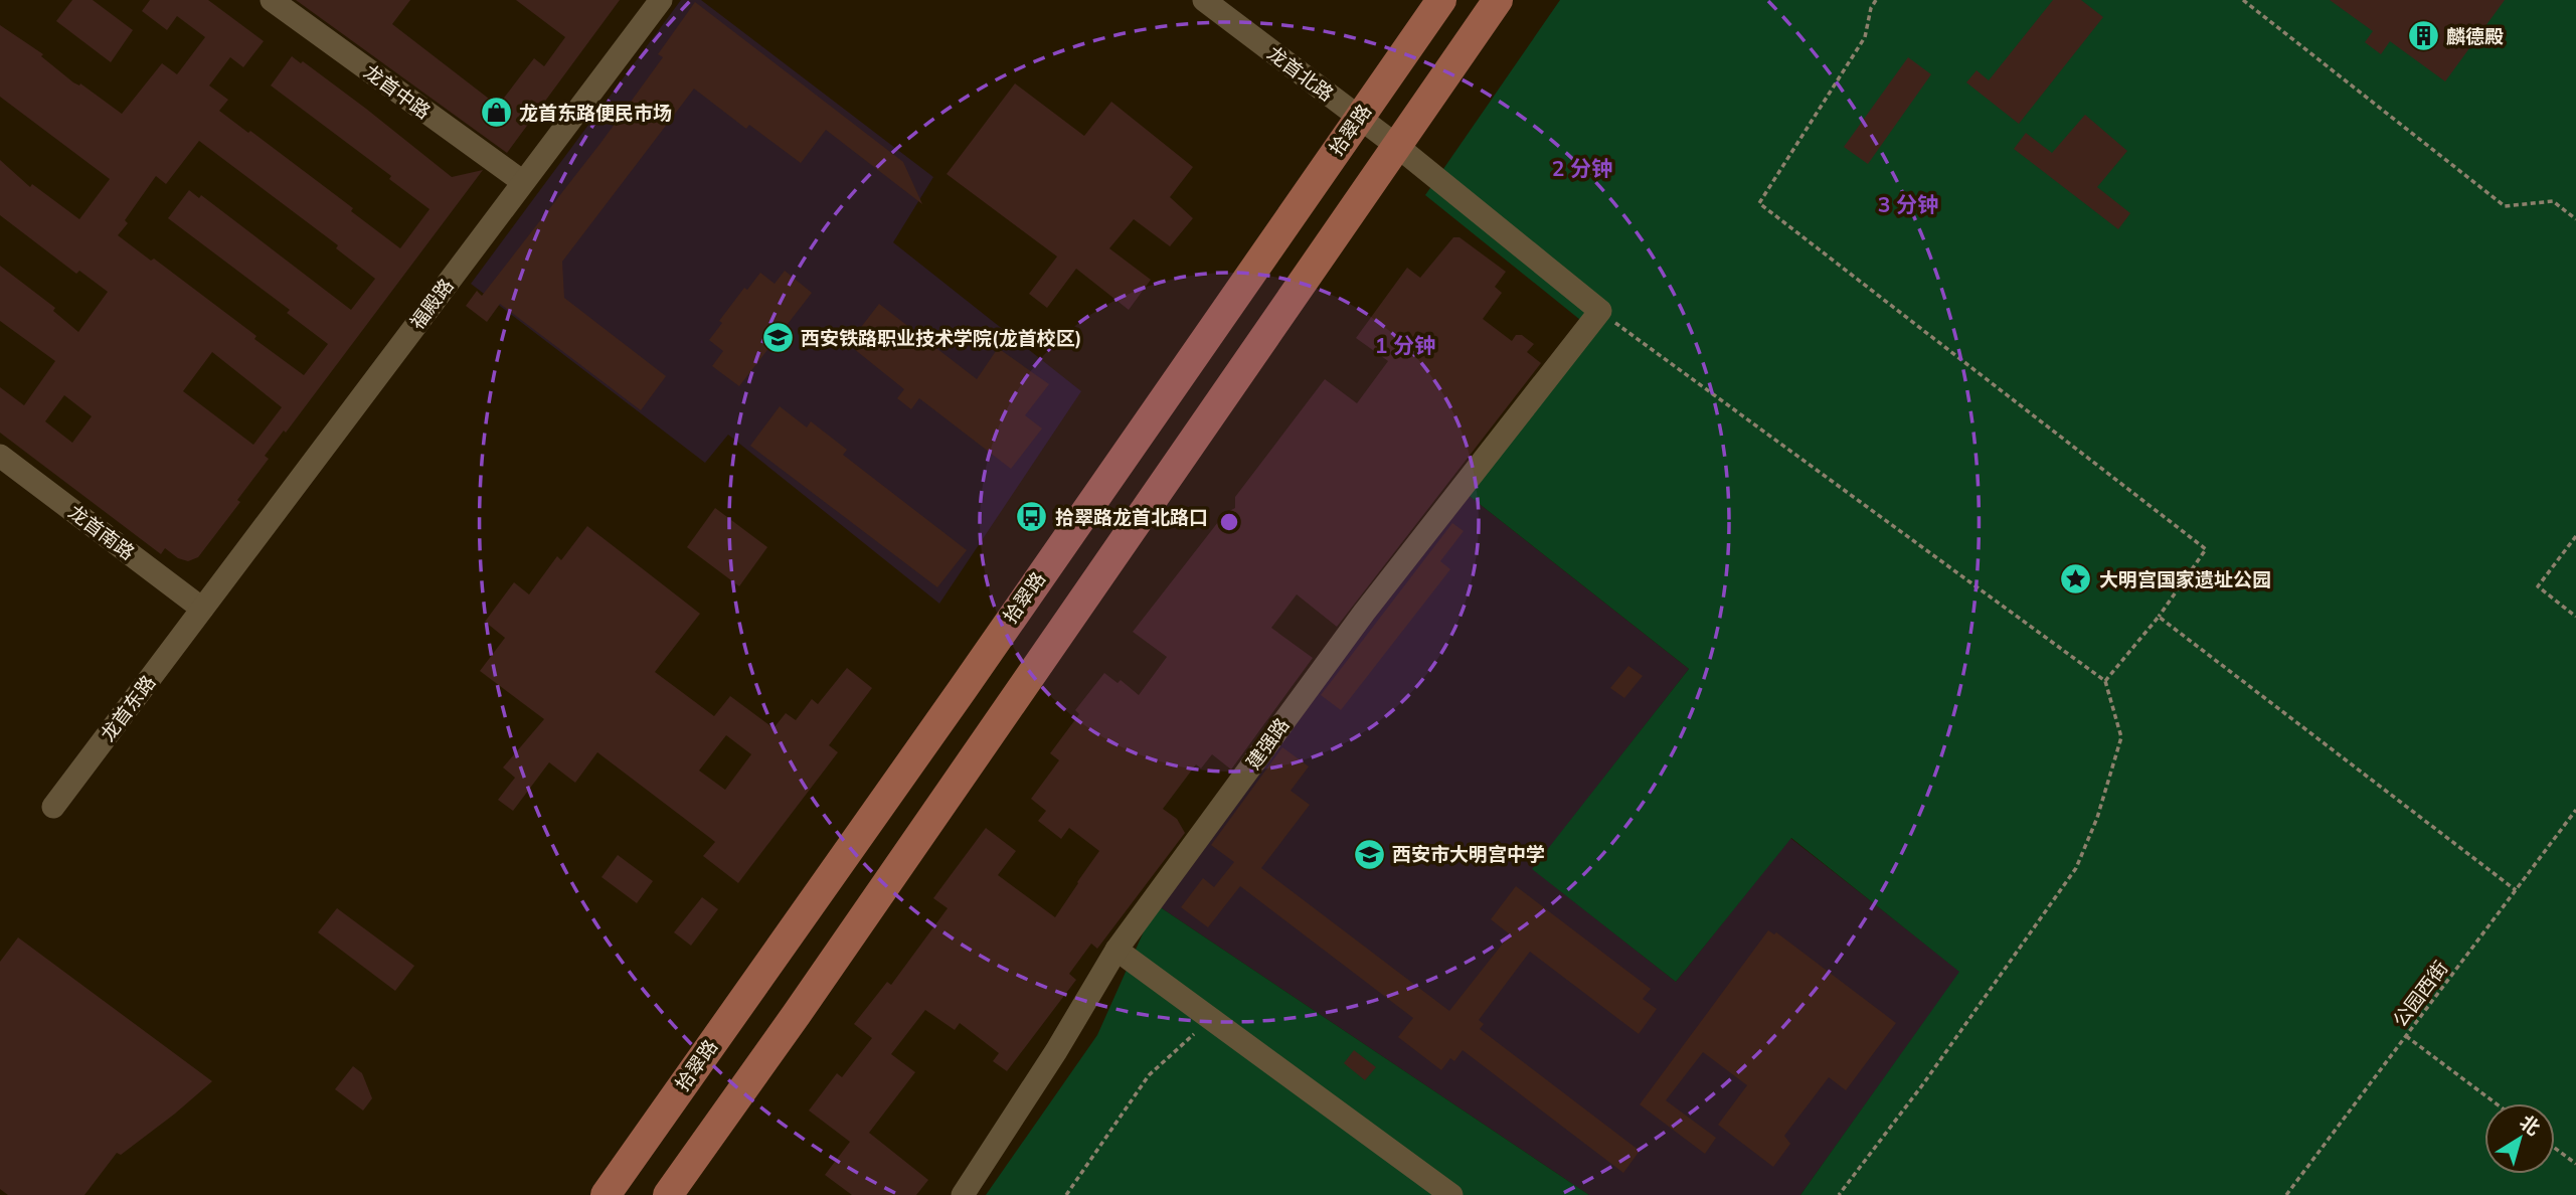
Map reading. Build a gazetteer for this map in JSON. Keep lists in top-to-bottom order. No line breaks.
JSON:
{"streets":{"main road":["拾翠路"],"street":["龙首北路","龙首中路","福殿路","龙首南路","龙首东路","建强路"],"path":["公园西街"]},"crossings":[["龙首北路","拾翠路"],["龙首北路","建强路"],["龙首中路","福殿路"],["福殿路","龙首南路"],["福殿路","龙首东路"],["龙首南路","龙首东路"]],"places":{"building":["麟德殿"],"shop":["龙首东路便民市场"],"school or university":["西安铁路职业技术学院(龙首校区)","西安市大明宫中学"],"bus stop":["拾翠路龙首北路口"],"place":["大明宫国家遗址公园"]},"north":"top right","rings":["2 分钟","3 分钟","1 分钟"]}
